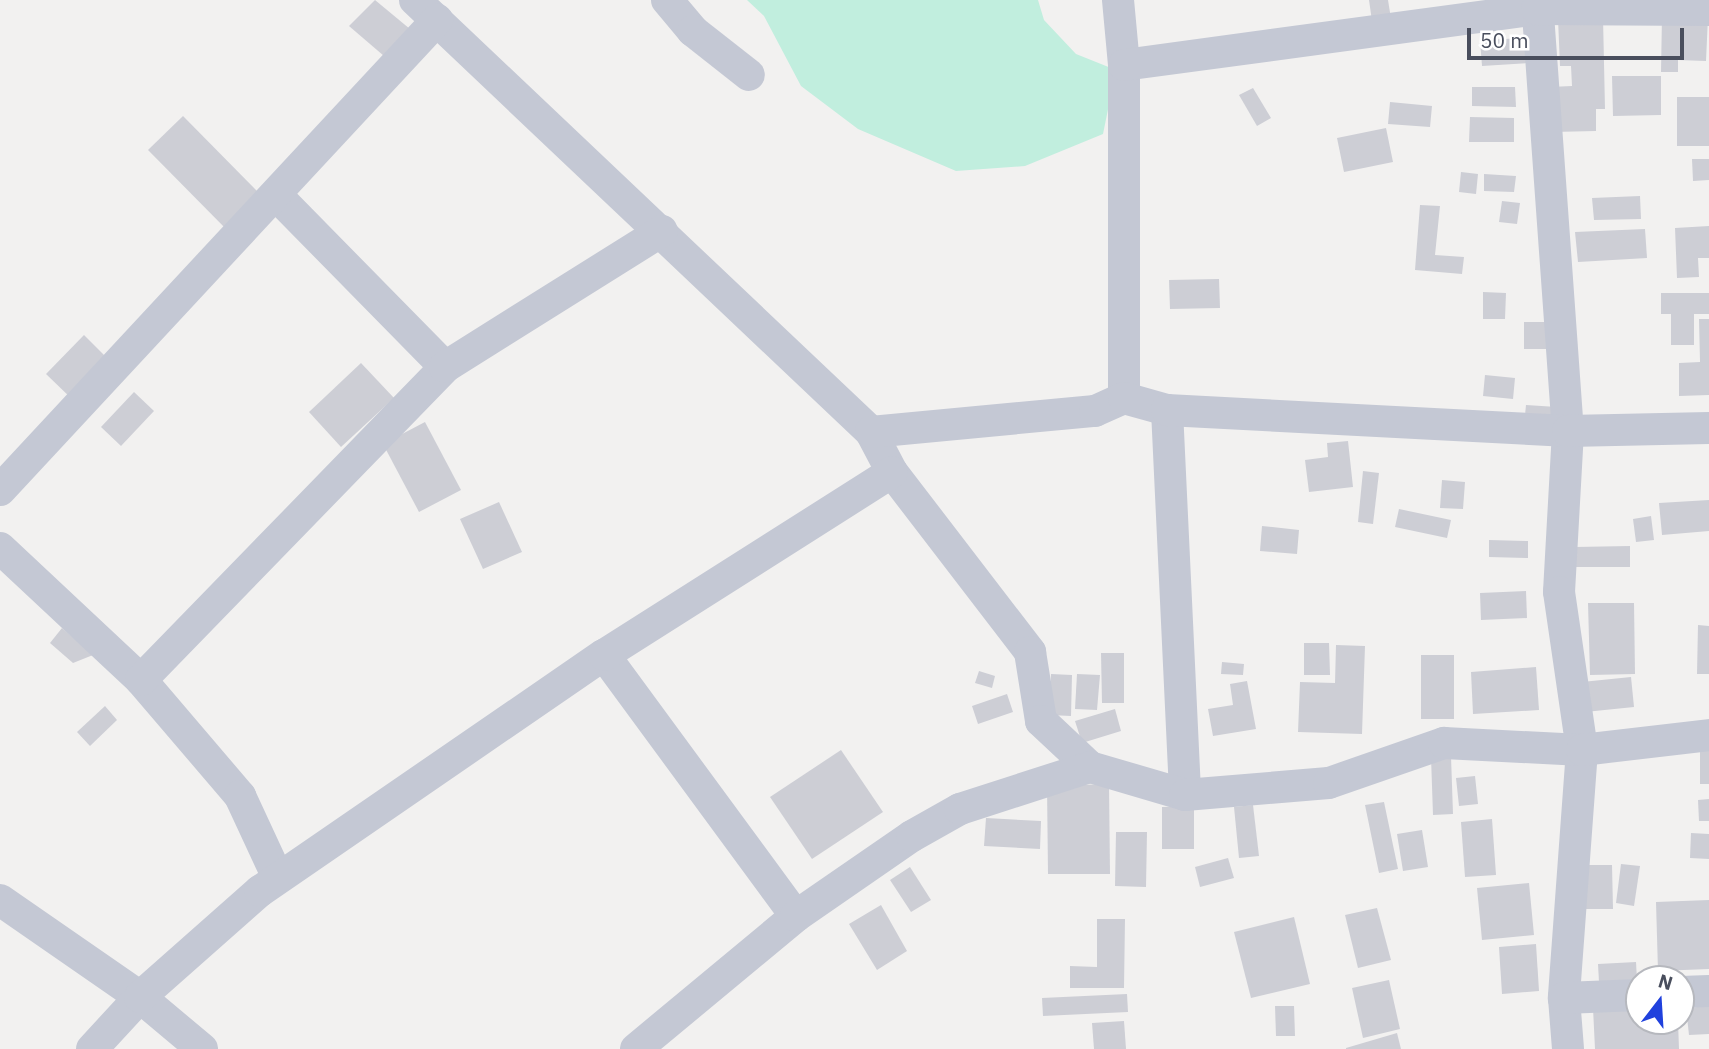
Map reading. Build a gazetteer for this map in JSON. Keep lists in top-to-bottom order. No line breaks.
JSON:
{"scale_bar":"50 m","north":"top"}
